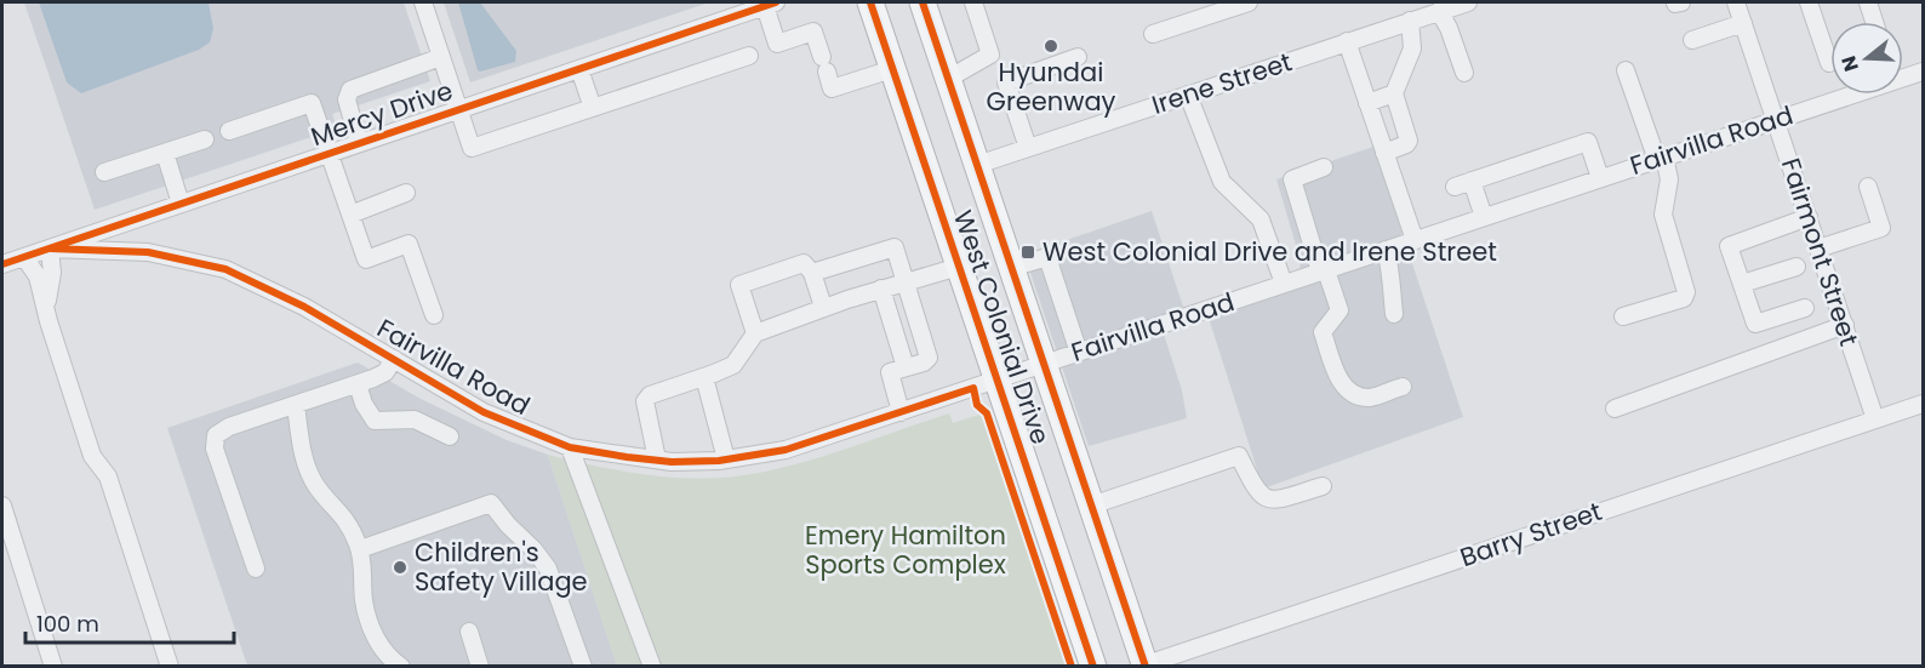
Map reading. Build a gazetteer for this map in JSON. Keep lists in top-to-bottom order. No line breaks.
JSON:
{"streets":{"highway":["West Colonial Drive"],"street":["Irene Street","Mercy Drive","Fairvilla Road","Fairmont Street","Barry Street"]},"crossings":[["Irene Street","West Colonial Drive"],["Mercy Drive","Fairvilla Road"],["Fairvilla Road","Fairmont Street"],["Fairvilla Road","West Colonial Drive"],["Fairmont Street","Barry Street"],["West Colonial Drive","Barry Street"]],"parks":["Emery Hamilton Sports Complex"],"places":{"other":["Hyundai Greenway","Children's Safety Village"],"transit":["West Colonial Drive and Irene Street"]},"scale_bar":"100 m","north":"left"}
